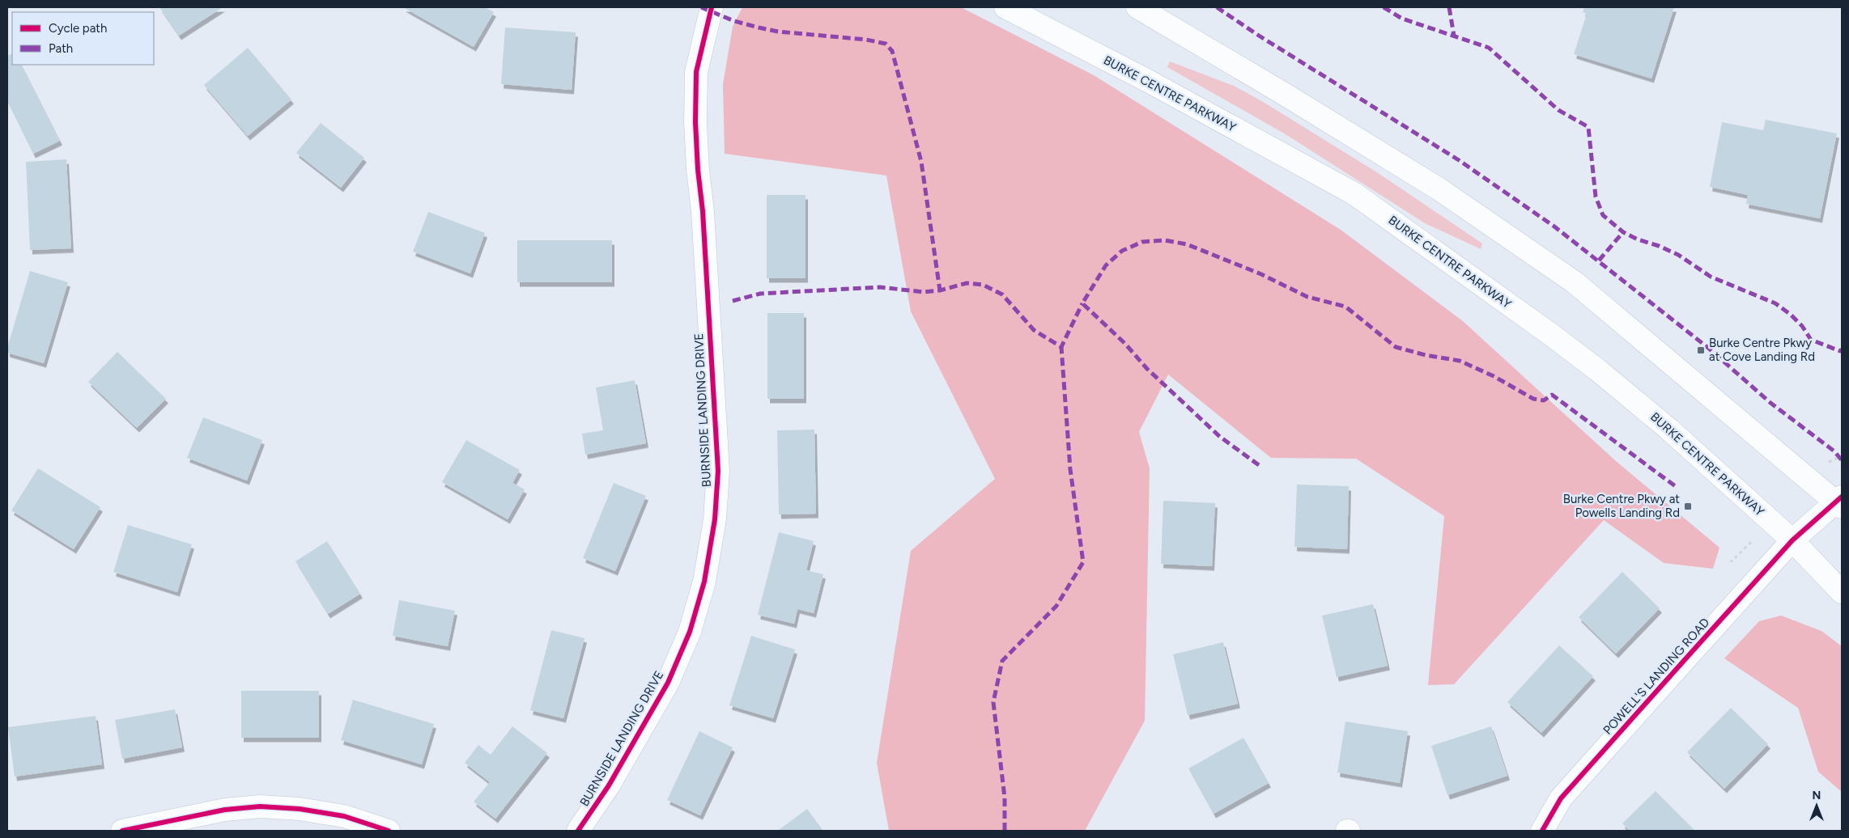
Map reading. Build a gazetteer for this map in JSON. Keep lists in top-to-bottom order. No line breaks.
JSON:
{"streets":{"main road":["BURKE CENTRE PARKWAY","BURNSIDE LANDING DRIVE","POWELL'S LANDING ROAD"]},"crossings":[["BURKE CENTRE PARKWAY","POWELL'S LANDING ROAD"]],"places":{"transit":["Burke Centre Pkwy at Cove Landing Rd","Burke Centre Pkwy at Powells Landing Rd"]},"legend":["Cycle path","Path"],"north":"top"}
